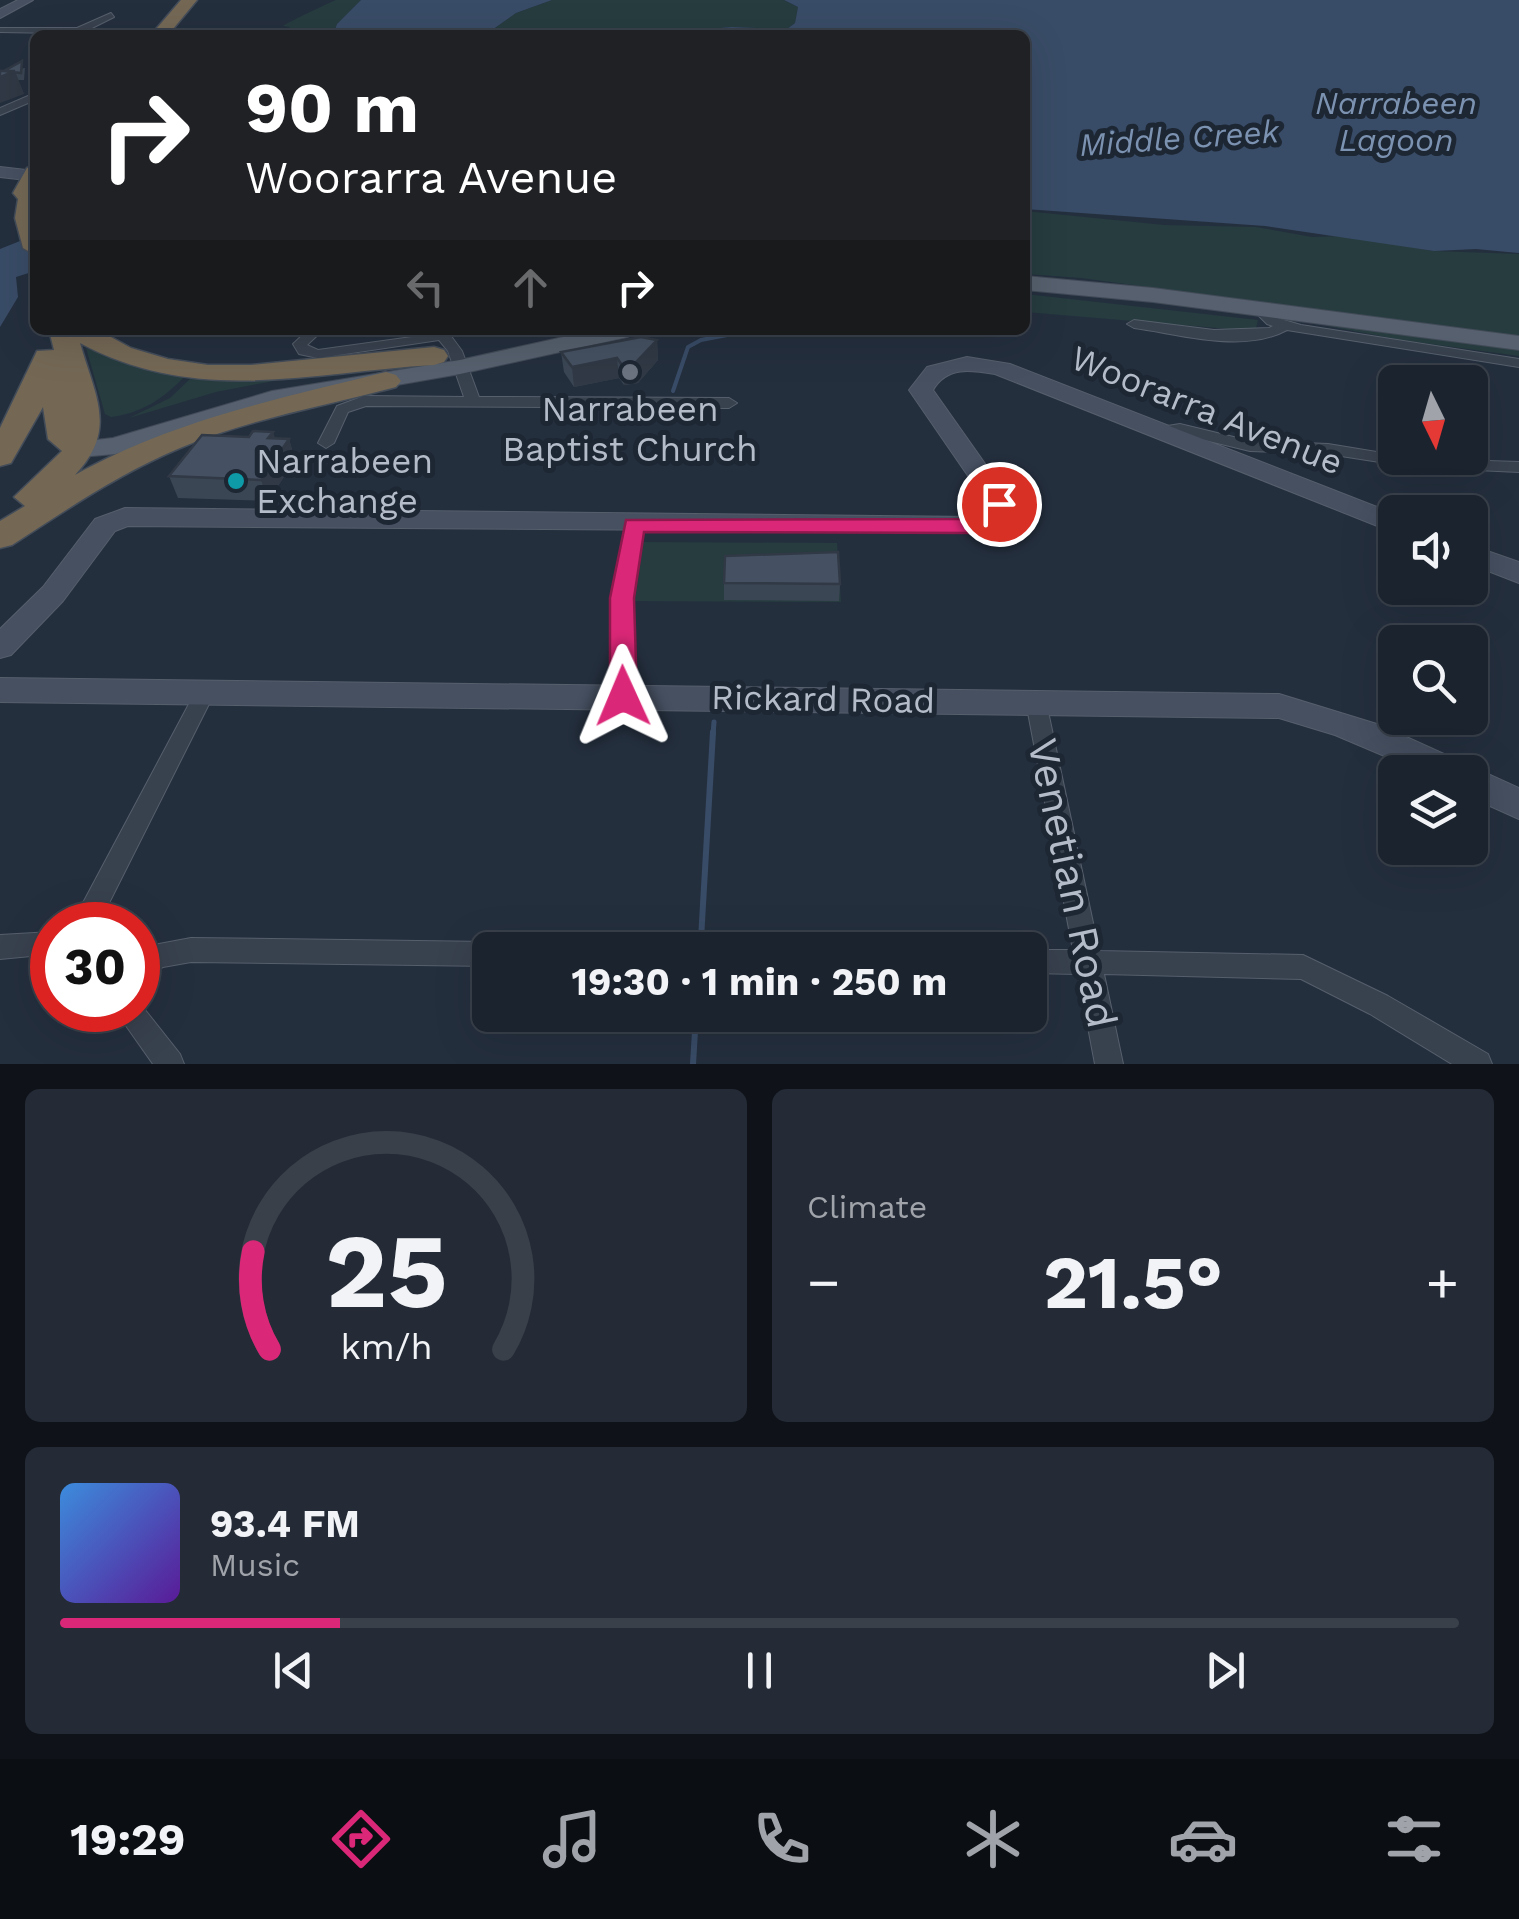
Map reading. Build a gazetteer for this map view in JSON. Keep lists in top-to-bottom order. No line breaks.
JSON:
{"streets":{"street":["Woorarra Avenue","Rickard Road","Venetian Road"]},"crossings":[["Rickard Road","Venetian Road"]],"water":["Narrabeen Lagoon","Middle Creek"],"places":["Narrabeen Baptist Church","Narrabeen Exchange"],"north":"bottom","page":{"turn":["90 m","Woorarra Avenue"],"limit":"30","trip":"19:30 · 1 min · 250 m","tile":"Climate","heat":["−","21.5°","+"],"song":["93.4 FM","Music"],"tabs":"19:29","gauge":["25","km/h"]}}
